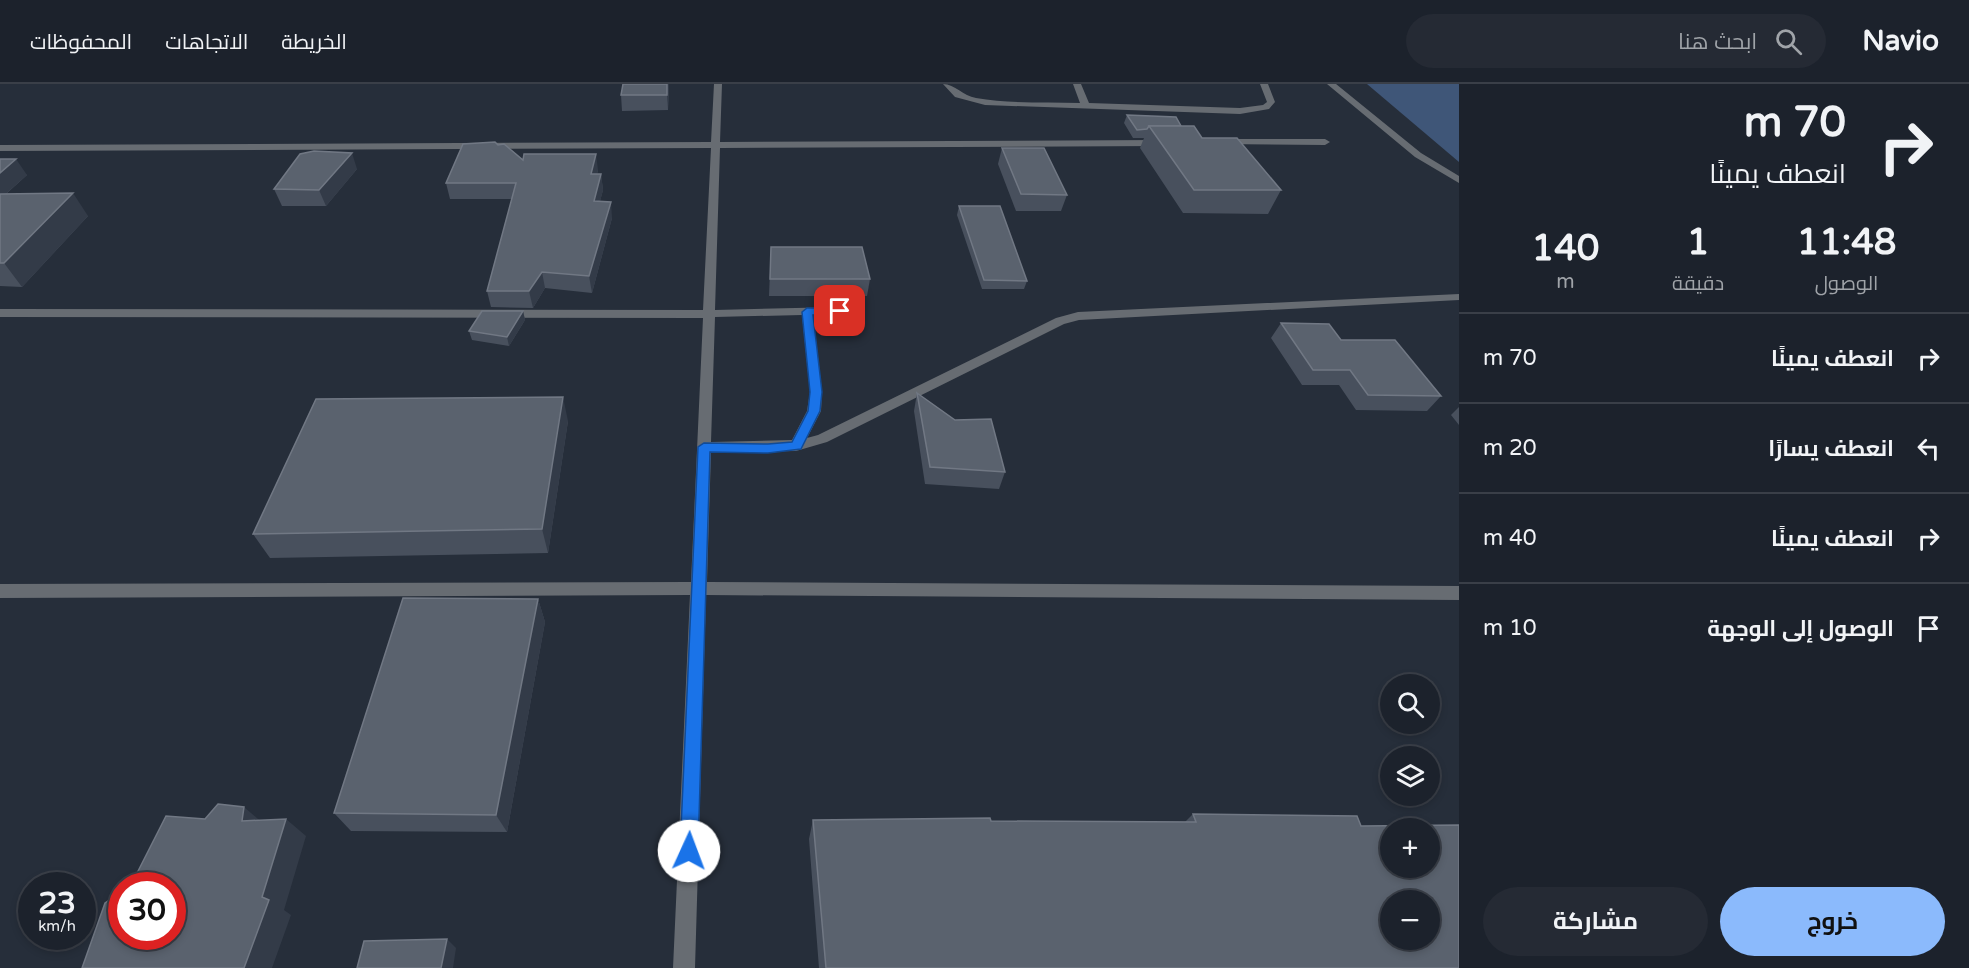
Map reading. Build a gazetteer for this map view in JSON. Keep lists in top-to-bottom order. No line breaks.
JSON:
{"page":{"header":"Navio","search":"ابحث هنا","nav":["الخريطة","الاتجاهات","المحفوظات"],"turn":["70 m","انعطف يمينًا"],"eta":["11:48","الوصول","1","دقيقة","140","m"],"list":[{"name":"انعطف يمينًا","value":"70 m"},{"name":"انعطف يسارًا","value":"20 m"},{"name":"انعطف يمينًا","value":"40 m"},{"name":"الوصول إلى الوجهة","value":"10 m"}],"map_buttons":["+","−"],"speed":"23 km/h","limit":"30","buttons":["خروج","مشاركة"]}}
